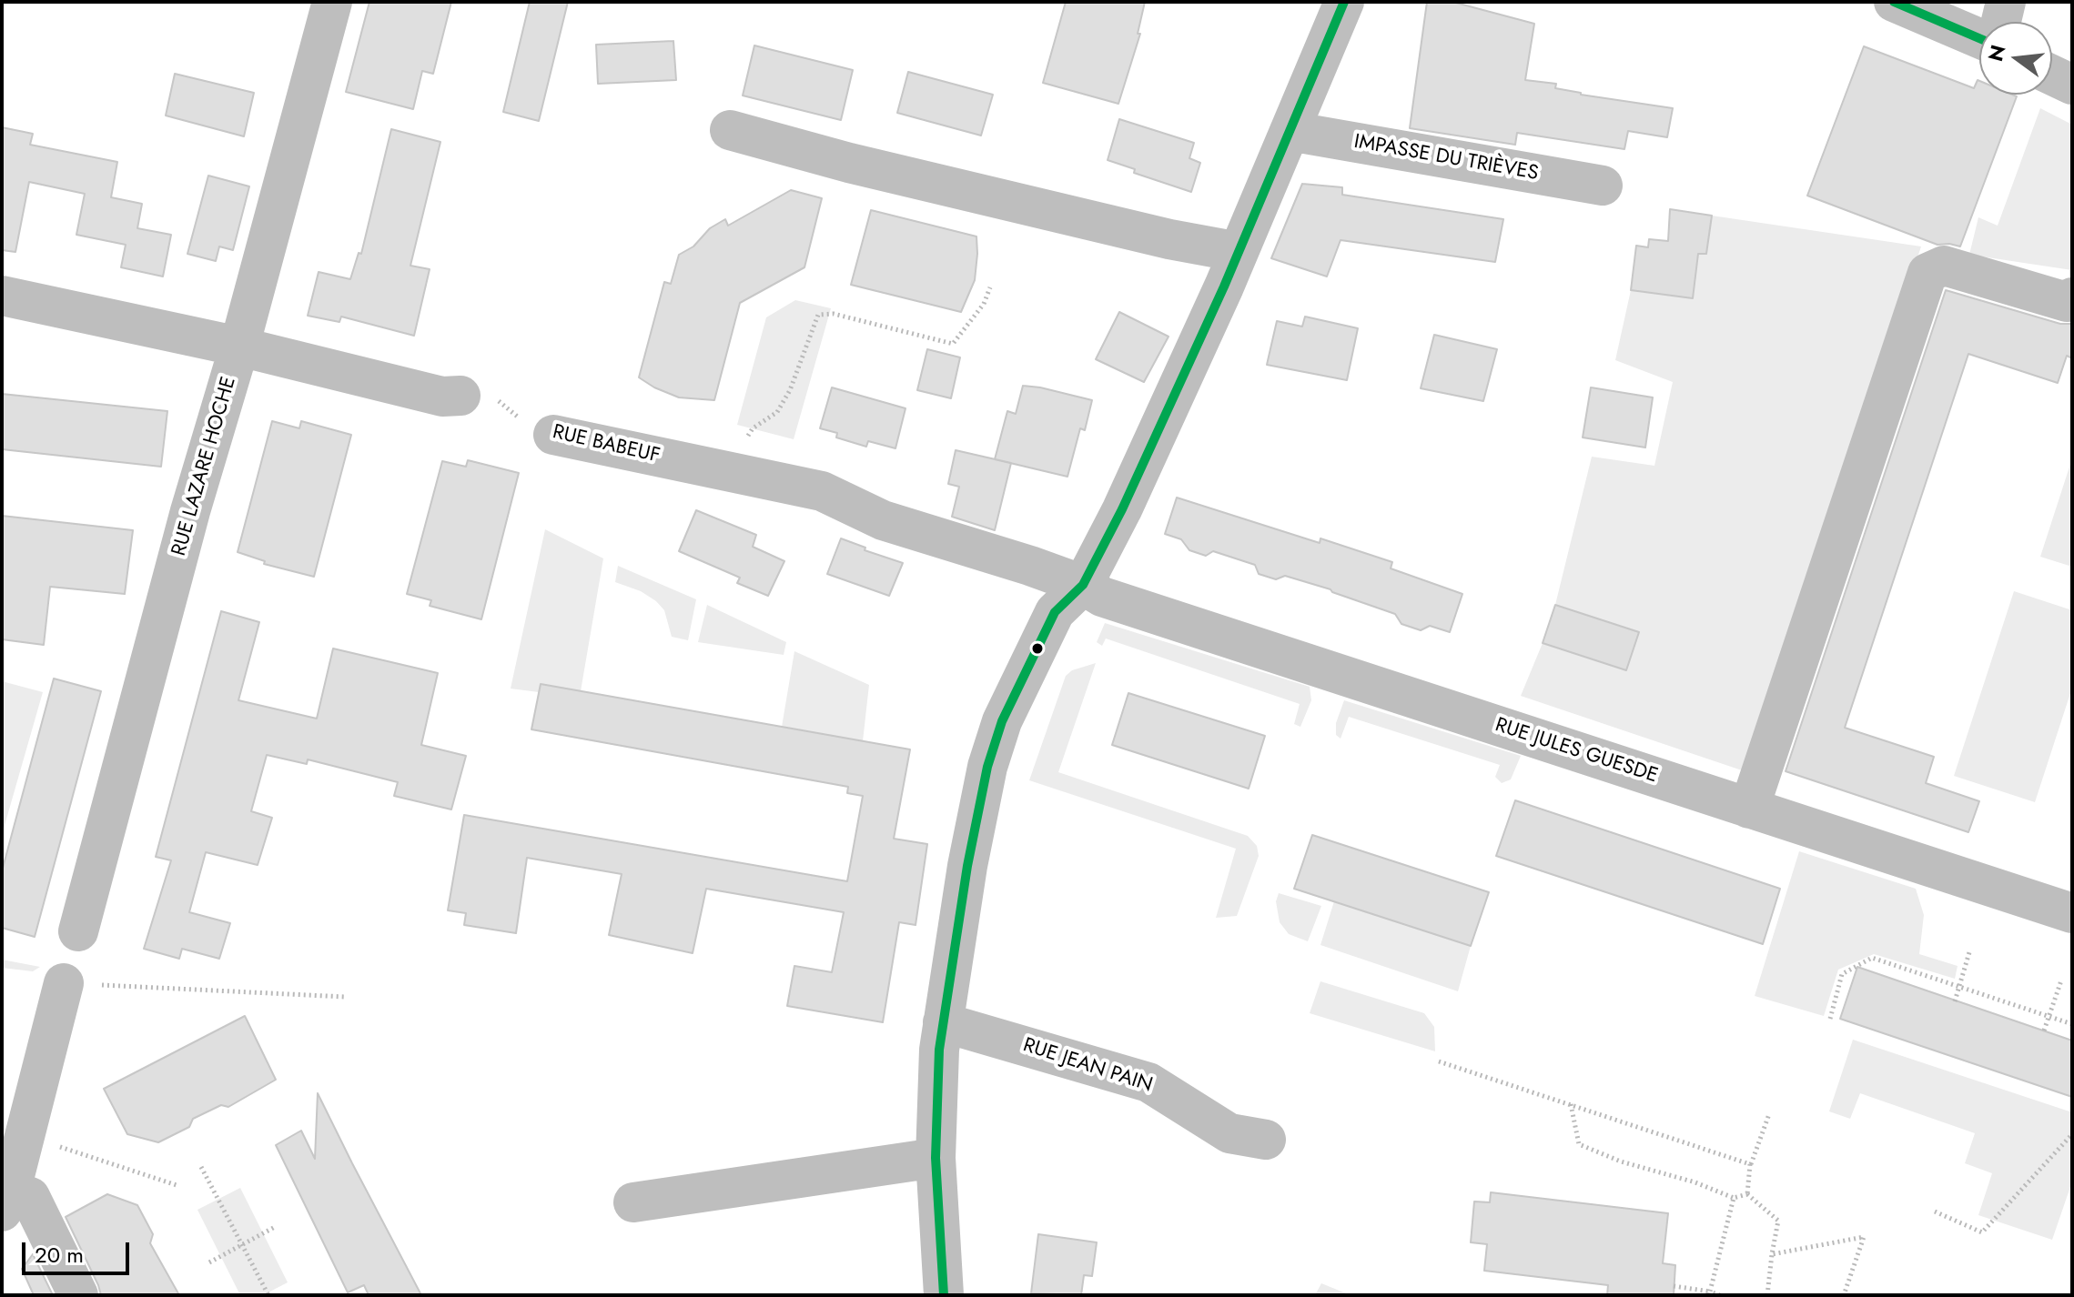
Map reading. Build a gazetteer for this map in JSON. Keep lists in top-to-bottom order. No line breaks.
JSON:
{"streets":{"street":["IMPASSE DU TRIÈVES","RUE BABEUF","RUE LAZARE HOCHE","RUE JULES GUESDE","RUE JEAN PAIN"]},"crossings":[["RUE BABEUF","RUE JULES GUESDE"]],"scale_bar":"20 m","north":"left"}
